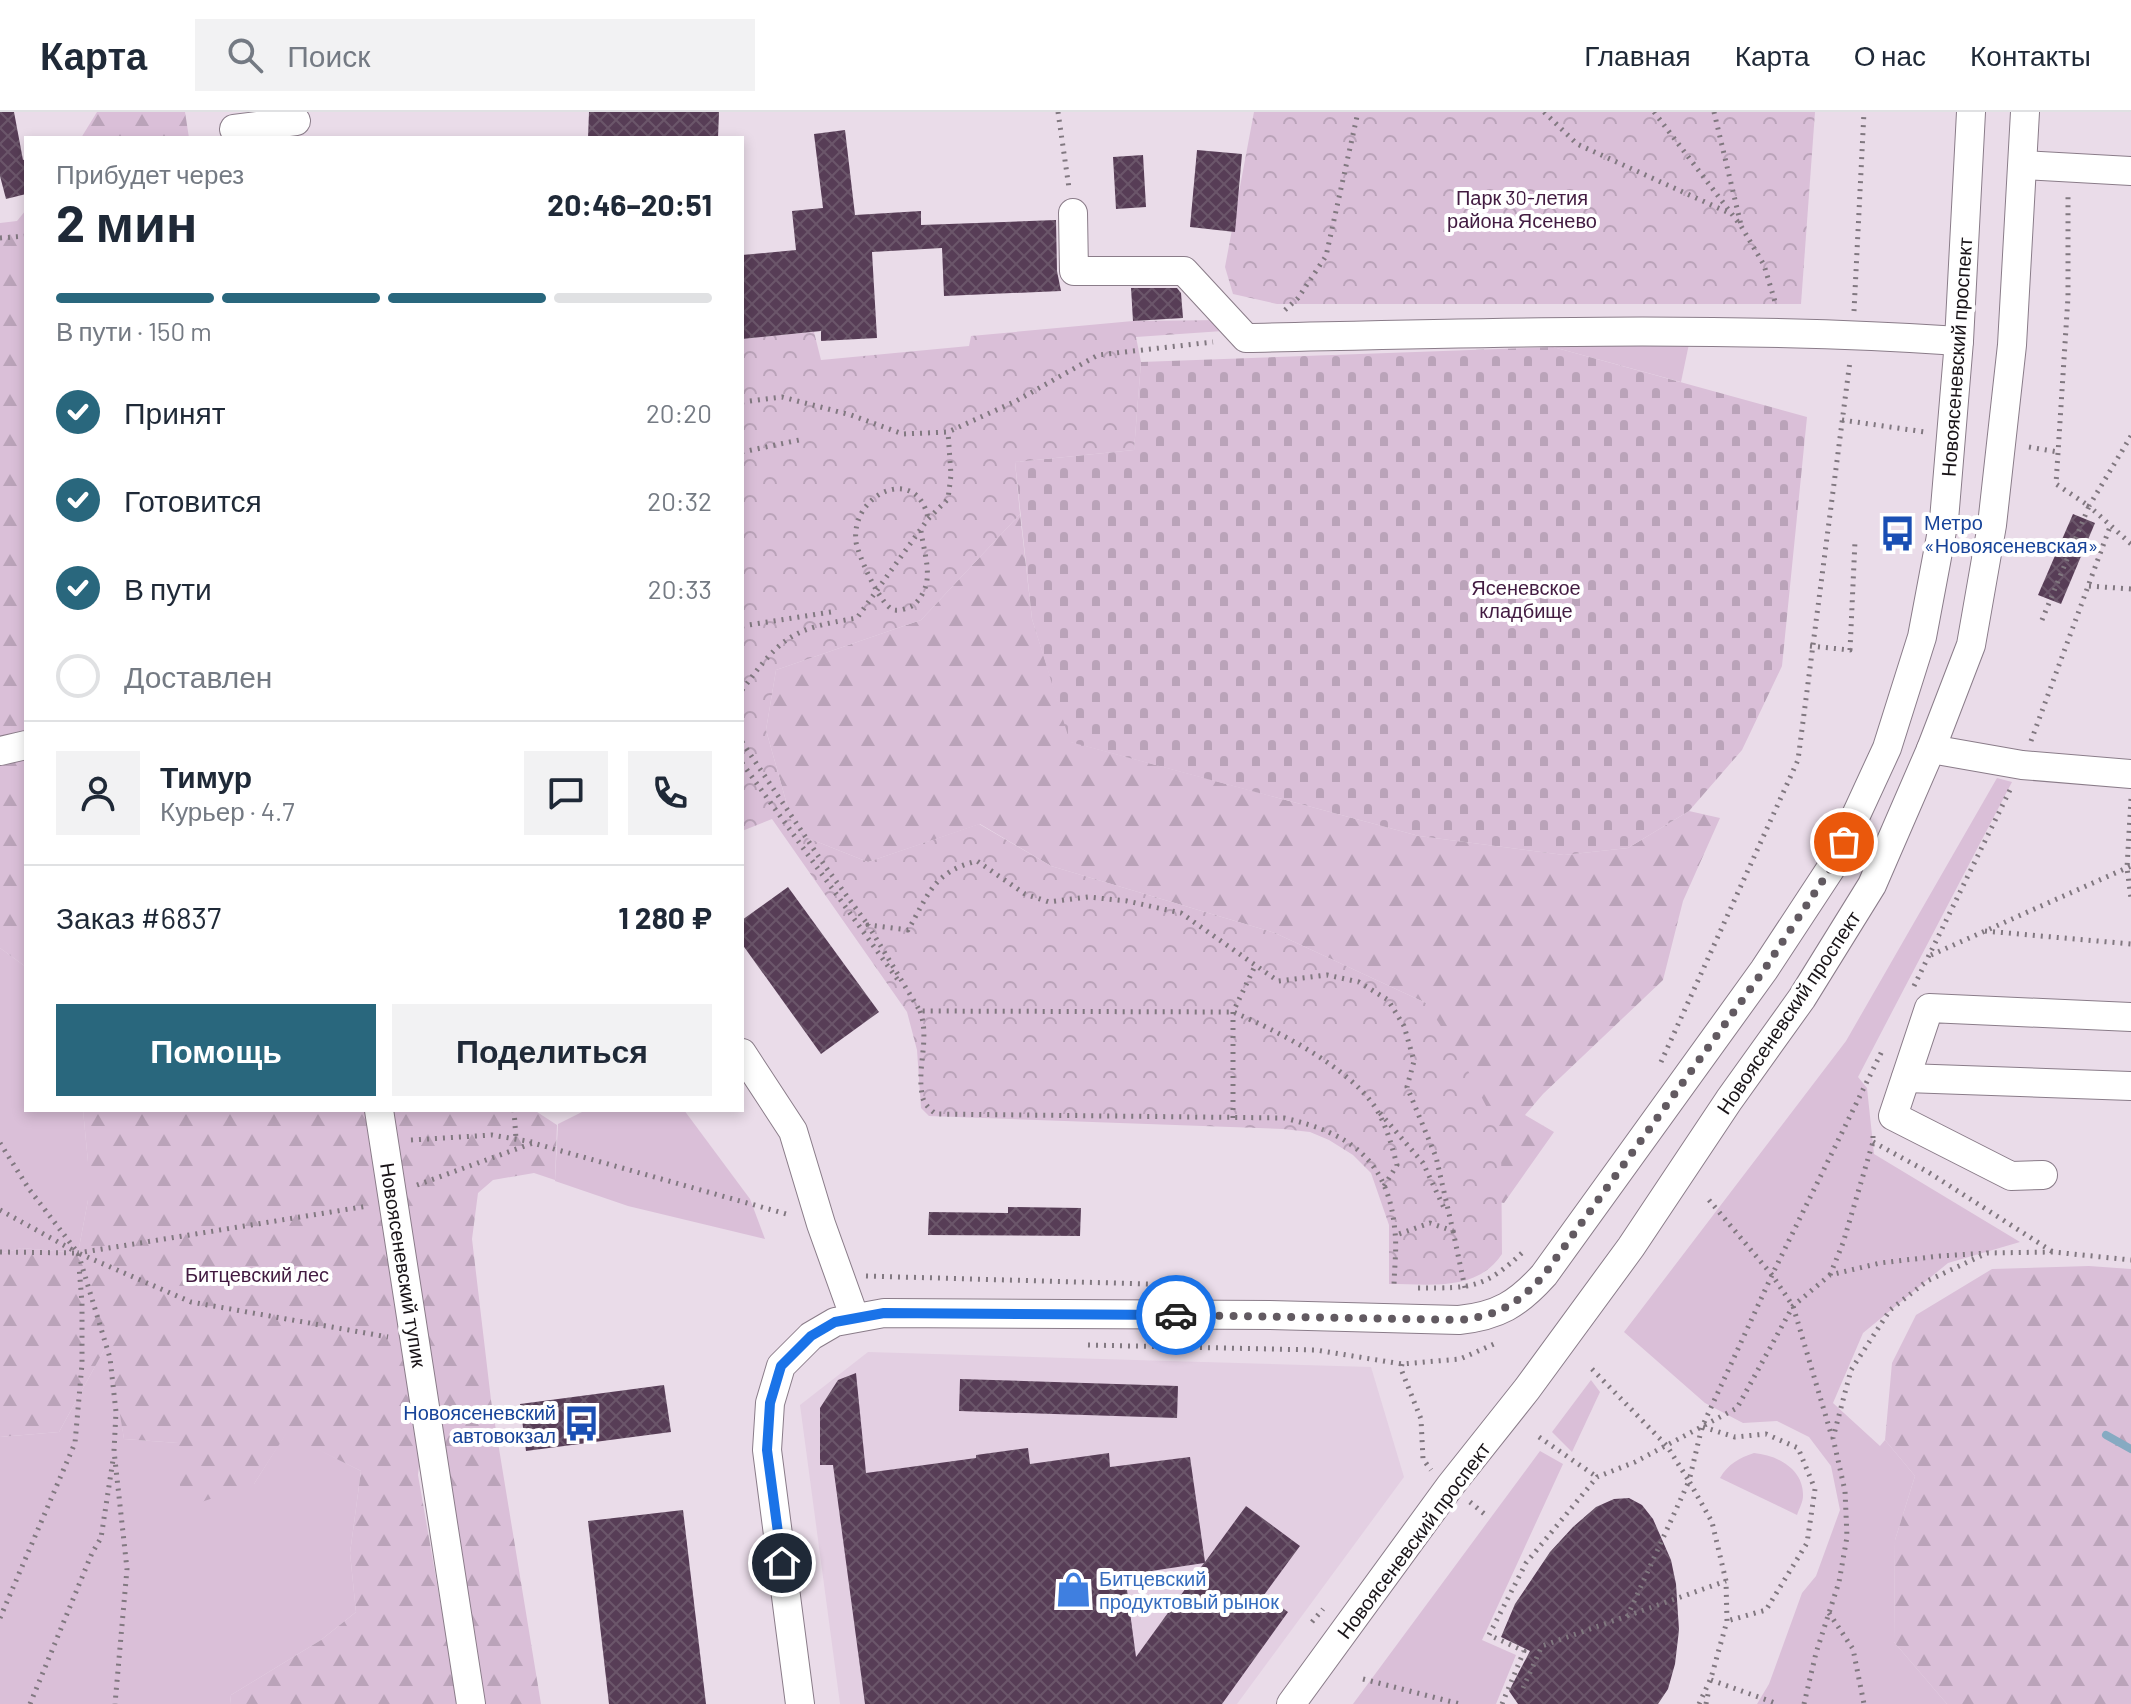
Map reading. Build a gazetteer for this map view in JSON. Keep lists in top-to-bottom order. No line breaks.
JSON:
{"streets":{"street":["Новоясеневский проспект","Новоясеневский тупик"]},"parks":["Парк 30-летия района Ясенево","Ясеневское кладбище","Битцевский лес"],"places":{"bus stop":["Метро «Новоясеневская»","Новоясеневский автовокзал"],"shop":["Битцевский продуктовый рынок"]},"page":{"header":"Карта","search":"Поиск","nav":["Главная","Карта","О нас","Контакты"],"heading":["2 мин","Прибудет через","20:46–20:51"],"panel":["Тимур","Курьер · 4.7","Заказ #6837","1 280 ₽"],"bar":"В пути · 150 m","list":[["Принят","20:20"],["Готовится","20:32"],["В пути","20:33"],"Доставлен"],"buttons":["Помощь","Поделиться"]}}
